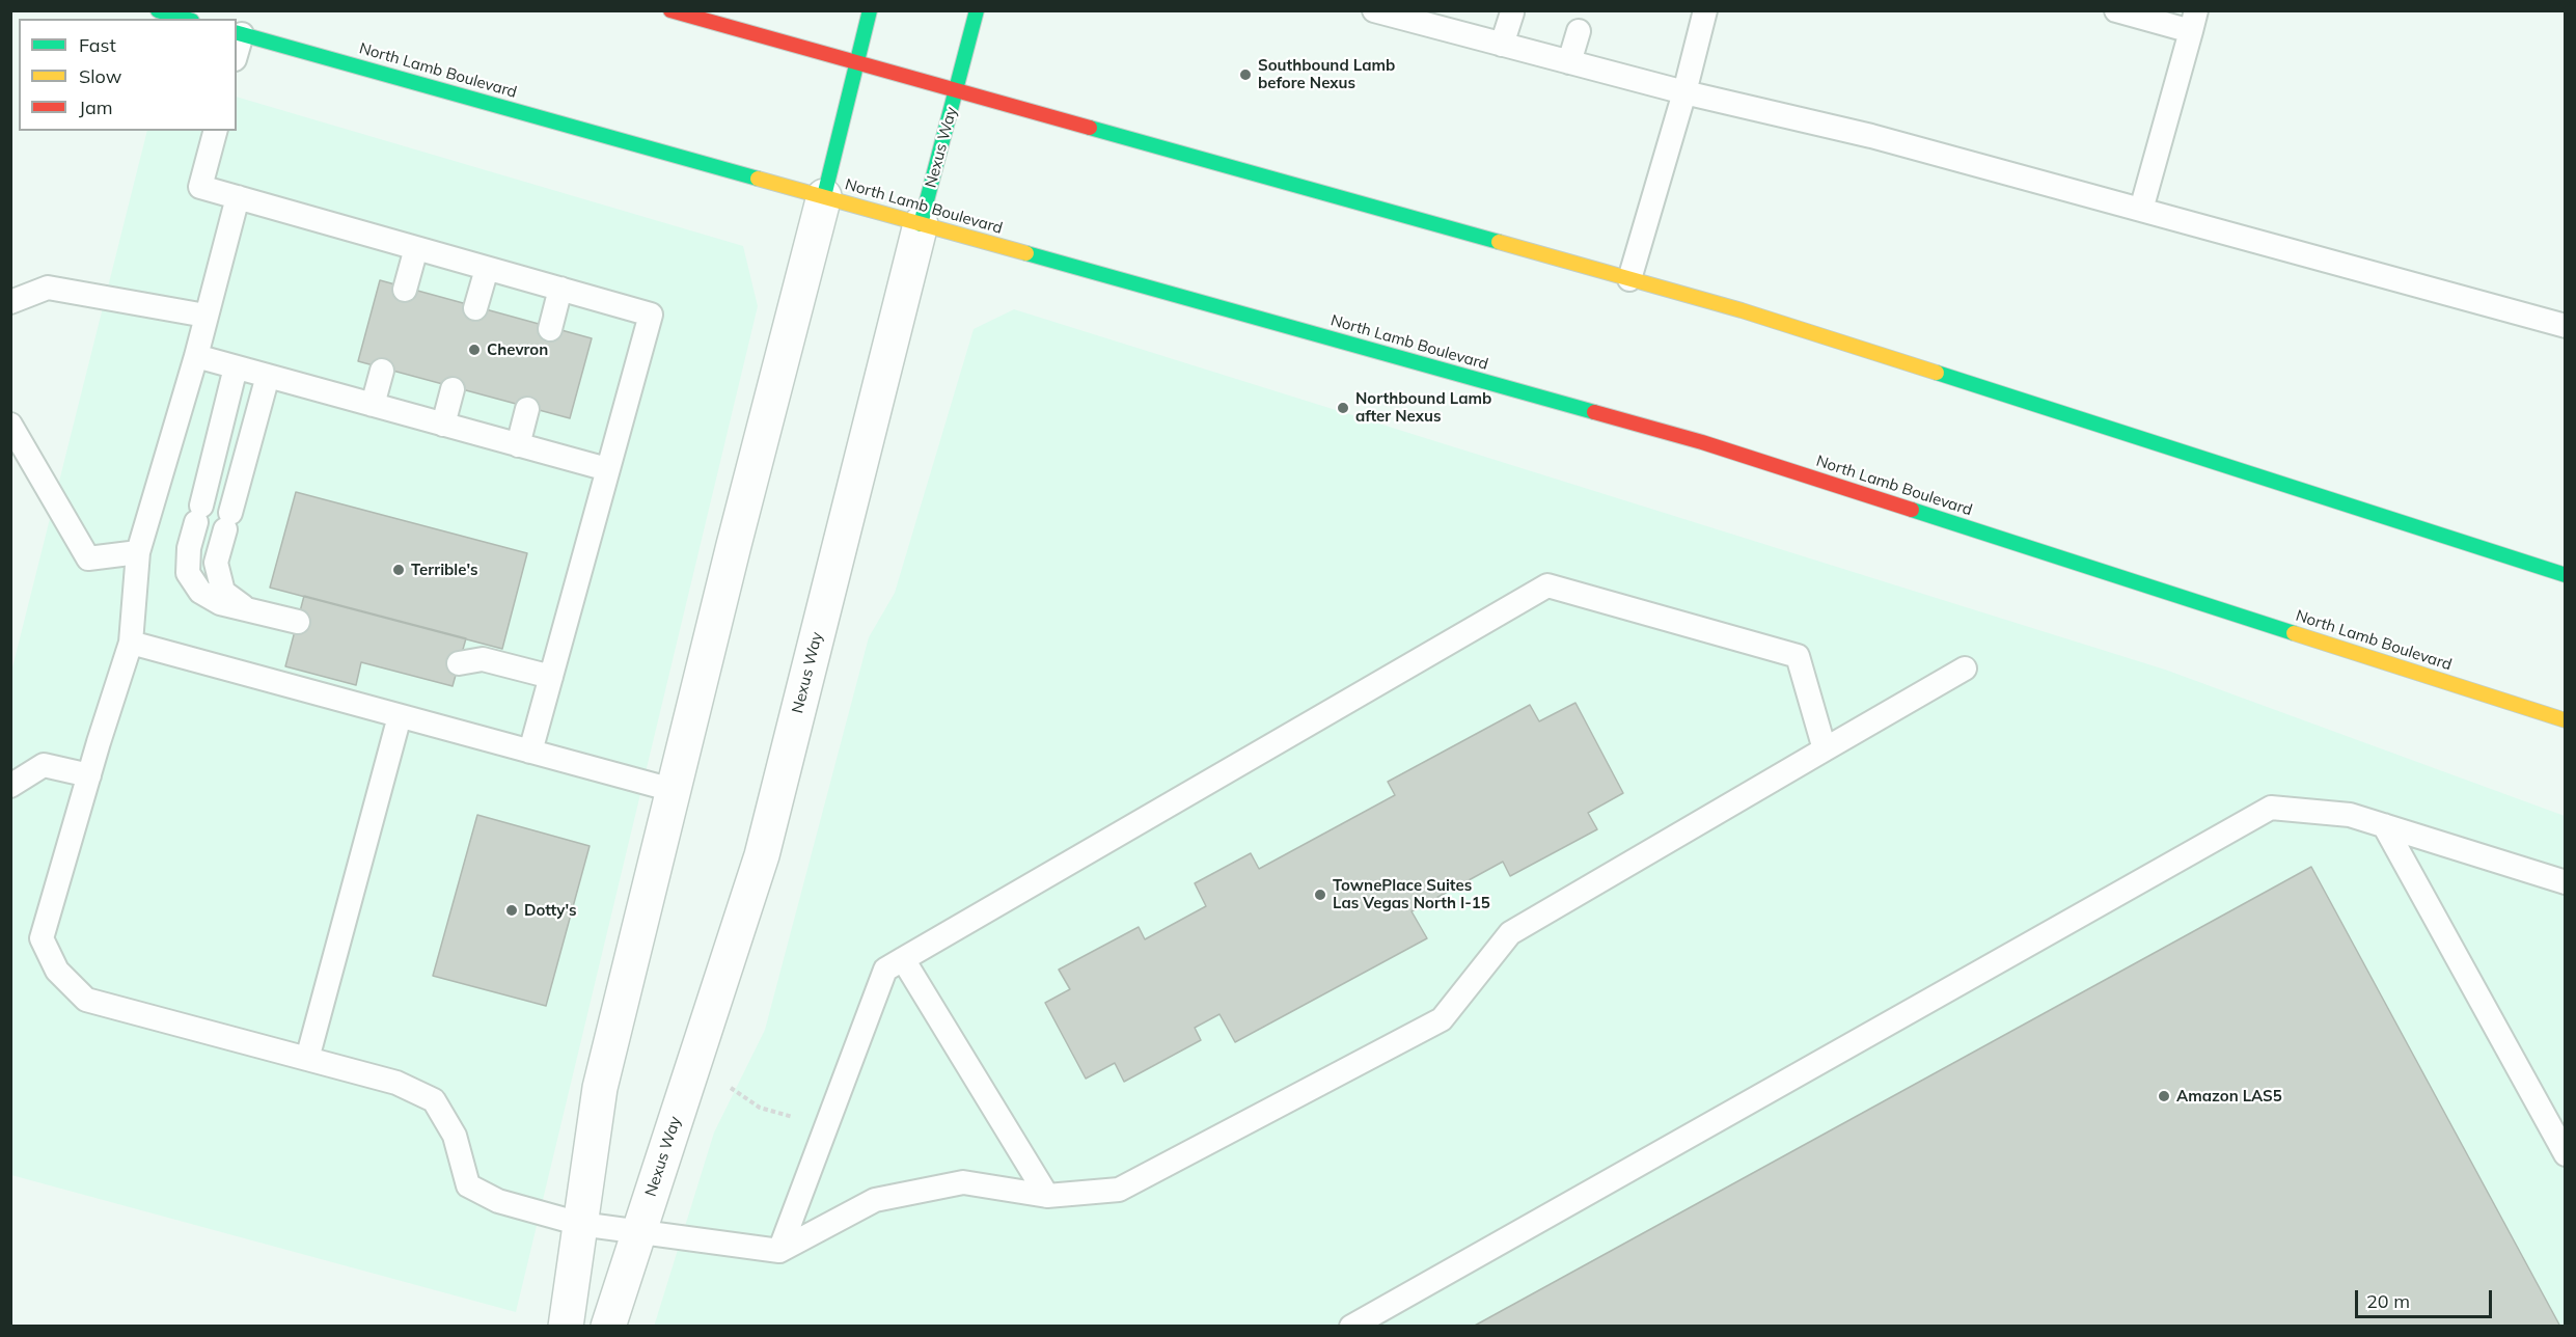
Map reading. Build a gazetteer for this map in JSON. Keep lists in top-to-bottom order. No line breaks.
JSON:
{"streets":{"main road":["North Lamb Boulevard","Nexus Way"]},"crossings":[["North Lamb Boulevard","Nexus Way"]],"places":["Southbound Lamb before Nexus","Chevron","Northbound Lamb after Nexus","Terrible's","TownePlace Suites Las Vegas North I-15","Dotty's","Amazon LAS5"],"legend":["Fast","Slow","Jam"],"scale_bar":"20 m"}
